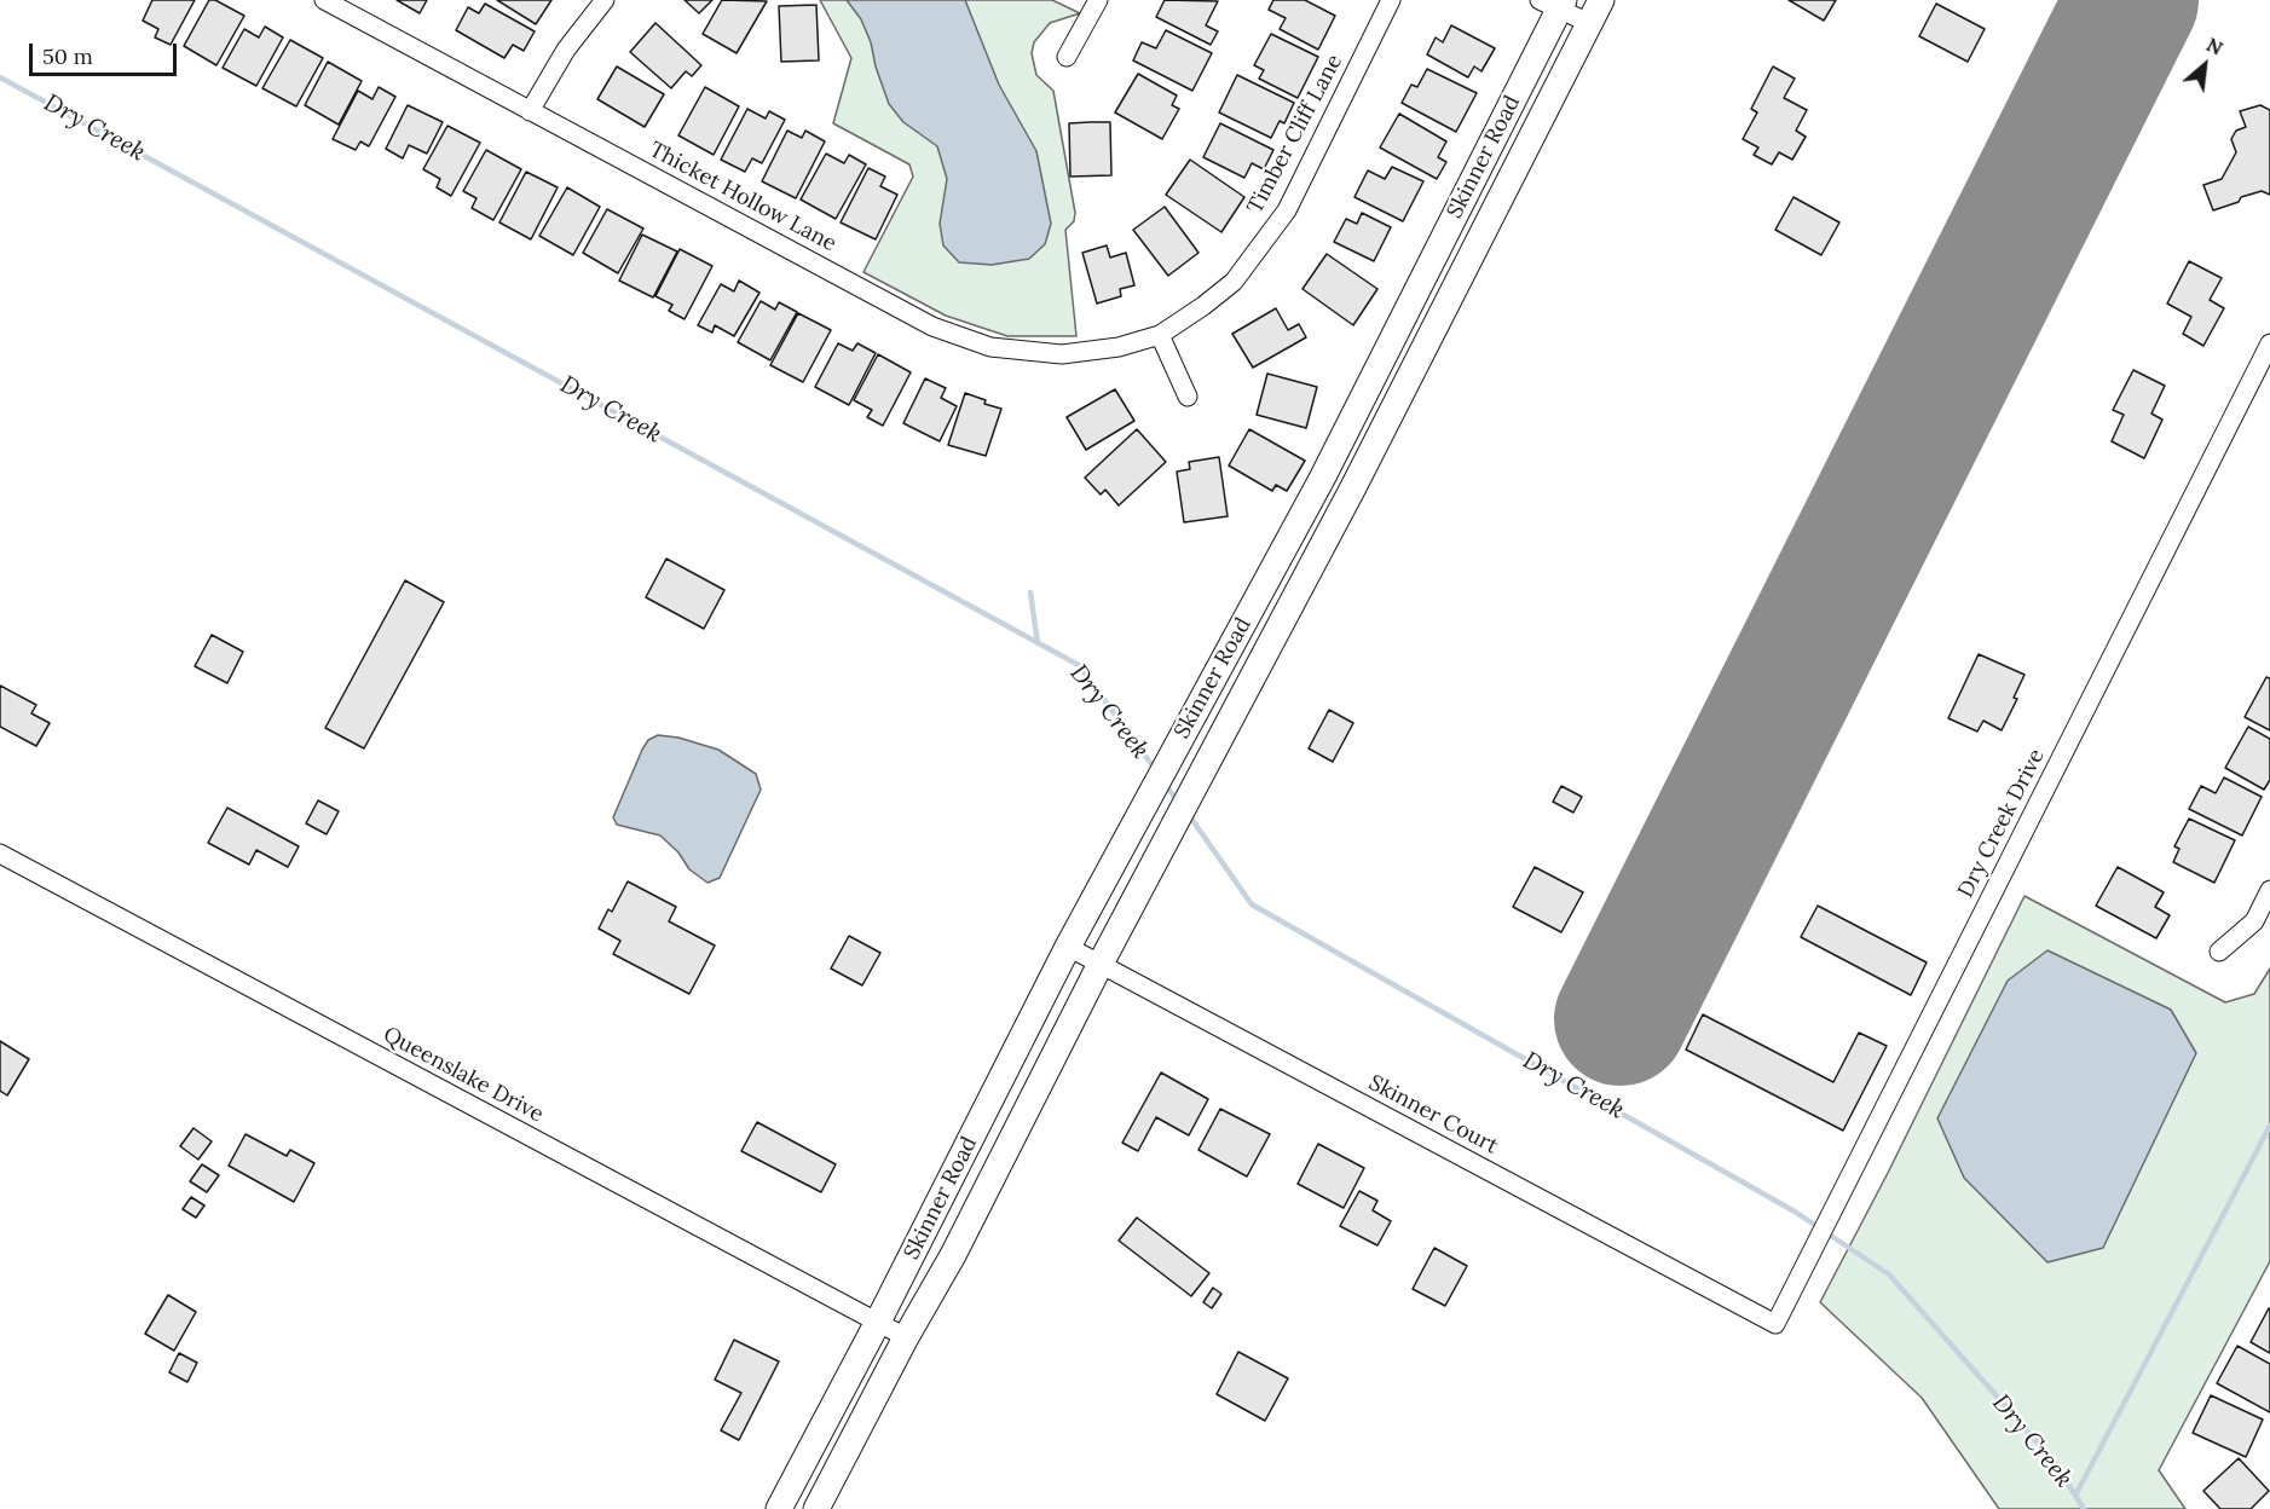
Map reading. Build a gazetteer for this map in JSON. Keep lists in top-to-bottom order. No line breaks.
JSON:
{"streets":{"street":["Timber Cliff Lane","Skinner Road","Thicket Hollow Lane","Dry Creek Drive","Queenslake Drive","Skinner Court"]},"crossings":[["Timber Cliff Lane","Thicket Hollow Lane"],["Skinner Road","Queenslake Drive"],["Skinner Road","Skinner Court"],["Dry Creek Drive","Skinner Court"]],"water":["Dry Creek"],"scale_bar":"50 m","north":"top right"}
